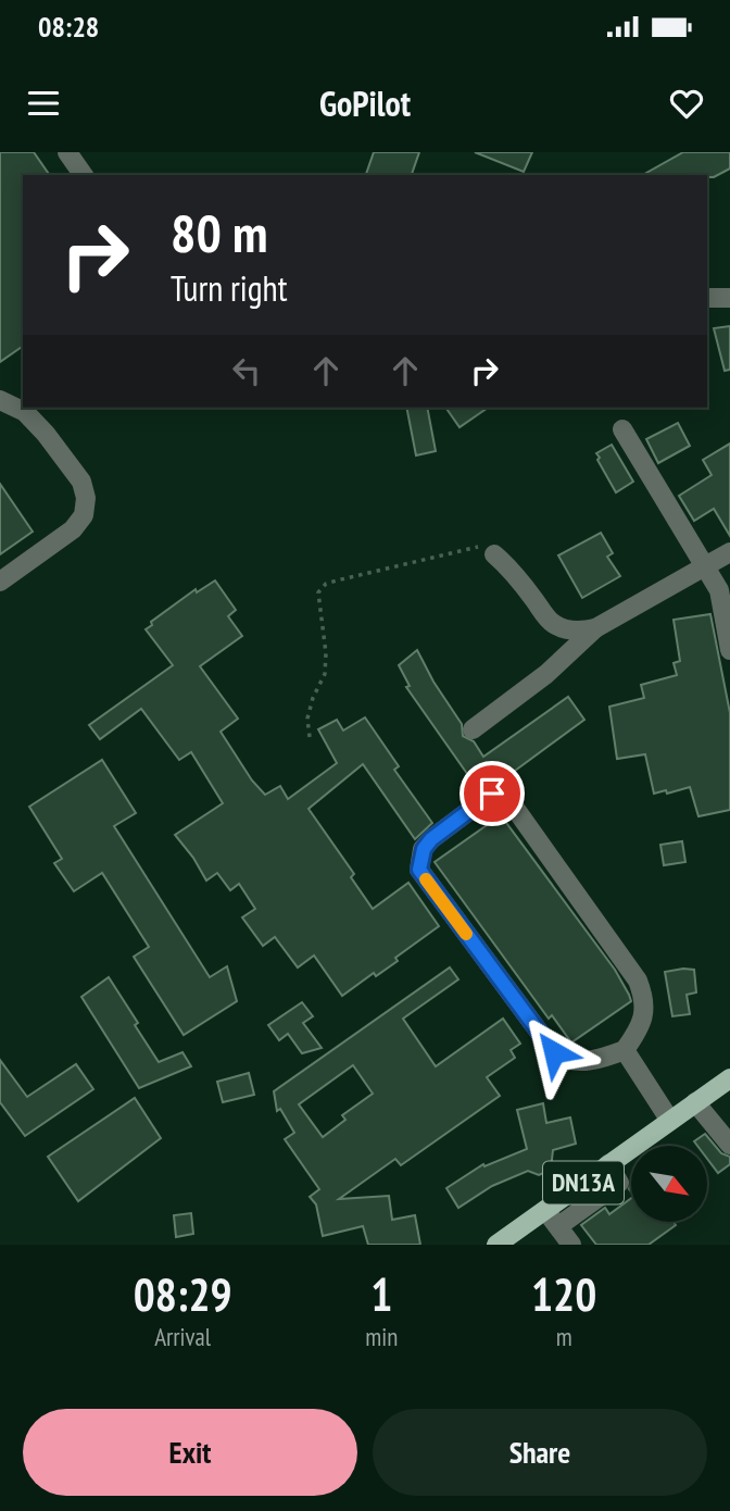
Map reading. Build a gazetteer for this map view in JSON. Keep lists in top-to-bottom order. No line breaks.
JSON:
{"streets":{"main road":["DN13A"]},"north":"bottom right","page":{"status":"08:28","header":"GoPilot","turn":["80 m","Turn right"],"eta":["08:29","Arrival","1","min","120","m"],"buttons":["Exit","Share"]}}
